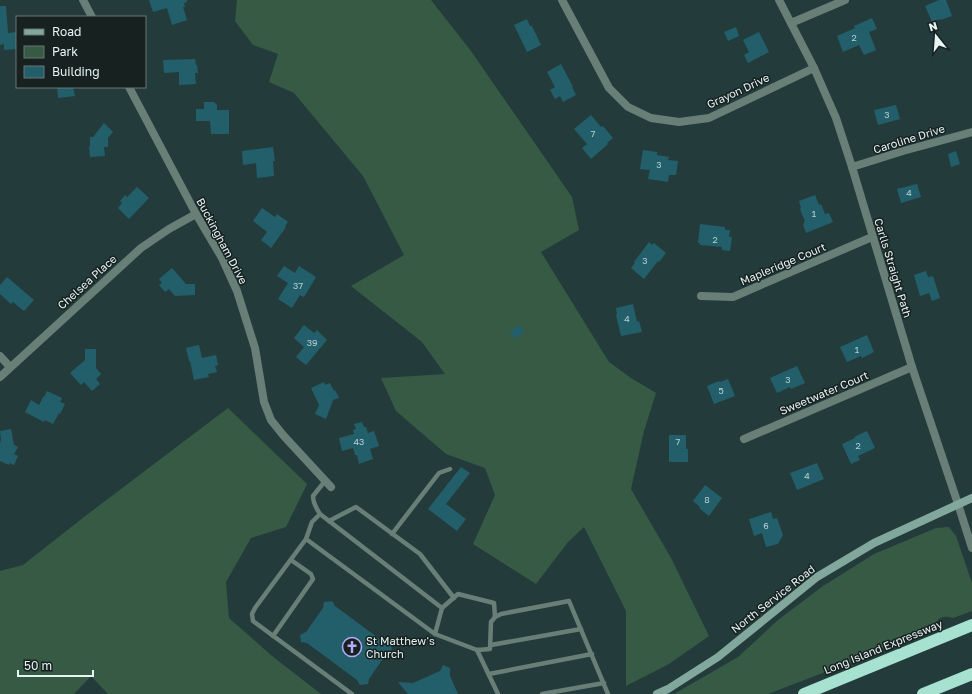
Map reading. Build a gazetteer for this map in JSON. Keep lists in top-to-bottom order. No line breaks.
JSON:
{"streets":{"highway":["Long Island Expressway"],"main road":["North Service Road"],"street":["Grayon Drive","Caroline Drive","Buckingham Drive","Mapleridge Court","Carlls Straight Path","Chelsea Place","Sweetwater Court"]},"crossings":[["Grayon Drive","Carlls Straight Path"],["Caroline Drive","Carlls Straight Path"],["Buckingham Drive","Chelsea Place"],["Mapleridge Court","Carlls Straight Path"],["Carlls Straight Path","Sweetwater Court"],["Carlls Straight Path","North Service Road"]],"places":{"church":["St Matthew's Church"]},"house_numbers":["2","3","7","3","4","1","2","3","37","4","39","1","3","5","43","7","2","4","8","6"],"legend":["Road","Park","Building"],"scale_bar":"50 m","north":"top"}
